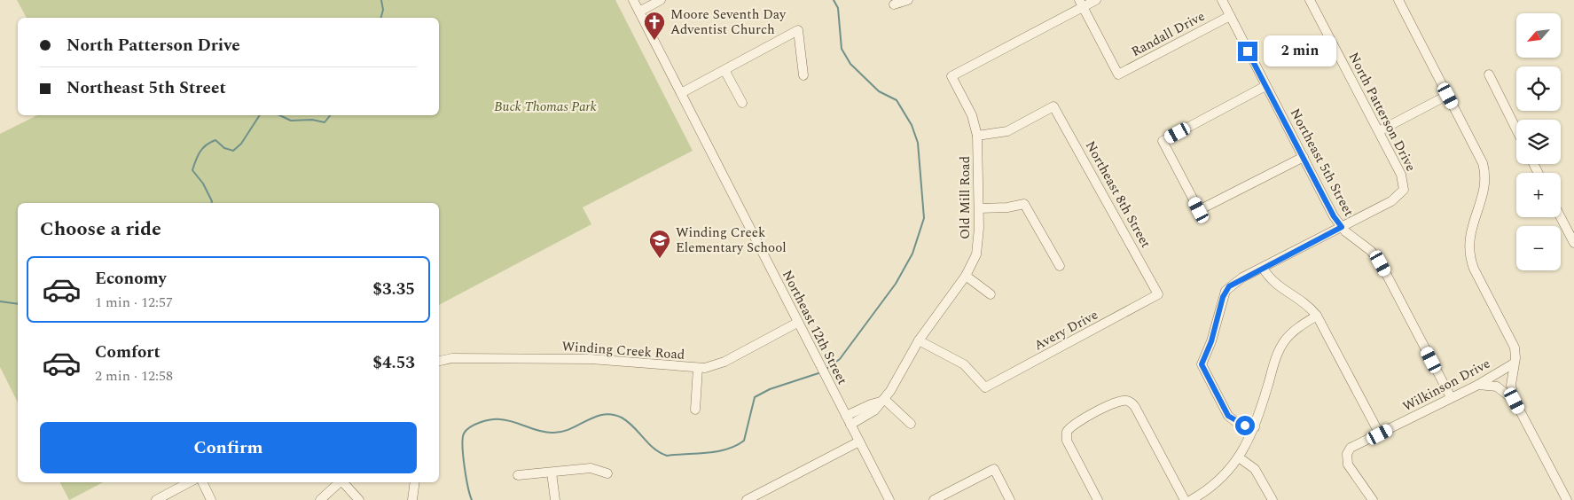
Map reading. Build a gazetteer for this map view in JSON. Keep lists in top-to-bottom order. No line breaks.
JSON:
{"streets":{"street":["Randall Drive","North Patterson Drive","Northeast 5th Street","Northeast 8th Street","Old Mill Road","Northeast 12th Street","Avery Drive","Winding Creek Road","Wilkinson Drive"]},"crossings":[["Randall Drive","Northeast 5th Street"],["Randall Drive","Old Mill Road"],["North Patterson Drive","Northeast 5th Street"],["Northeast 5th Street","Wilkinson Drive"],["Northeast 8th Street","Old Mill Road"],["Northeast 8th Street","Avery Drive"],["Old Mill Road","Northeast 12th Street"],["Old Mill Road","Avery Drive"],["Northeast 12th Street","Winding Creek Road"]],"parks":["Buck Thomas Park"],"places":{"church":["Moore Seventh Day Adventist Church"],"school or university":["Winding Creek Elementary School"]},"north":"bottom left","page":{"map_buttons":["+","−"],"banner":["North Patterson Drive","Northeast 5th Street"],"bubble":"2 min","heading":"Choose a ride","list":[{"name":"Economy","note":"1 min · 12:57","value":"$3.35"},{"name":"Comfort","note":"2 min · 12:58","value":"$4.53"}],"buttons":"Confirm"}}
